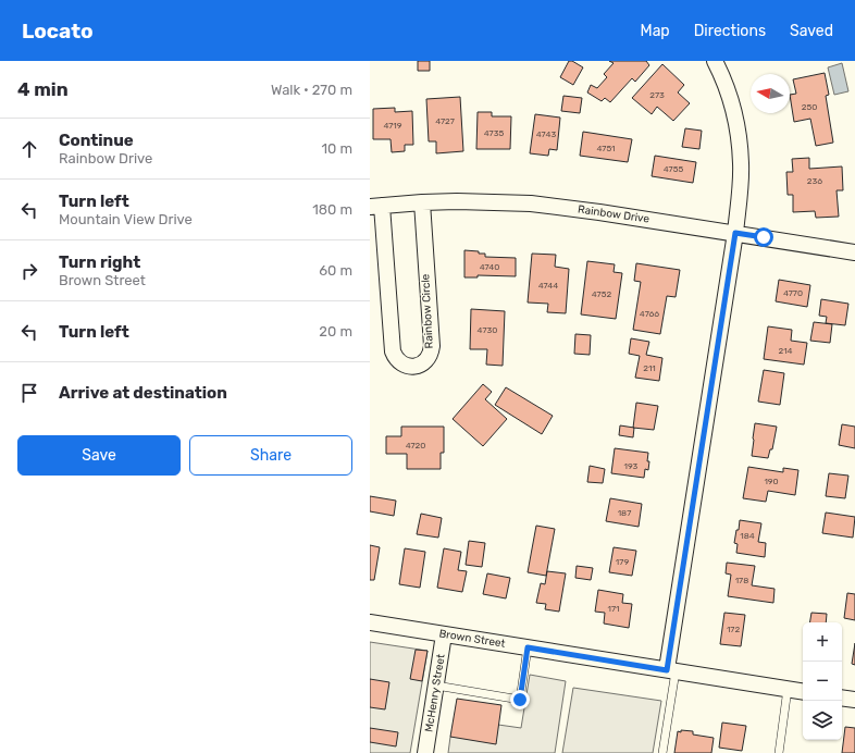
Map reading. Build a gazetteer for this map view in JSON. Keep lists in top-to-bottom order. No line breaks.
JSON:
{"streets":{"street":["Rainbow Drive","Rainbow Circle","Brown Street","McHenry Street"]},"crossings":[["Rainbow Drive","Rainbow Circle"],["Brown Street","McHenry Street"]],"house_numbers":["273","250","4727","4719","4735","4743","4751","4755","236","4740","4744","4770","4752","4766","4730","214","211","4720","193","190","187","184","179","178","171","172"],"north":"left","page":{"header":"Locato","nav":["Map","Directions","Saved"],"heading":["4 min","Walk · 270 m"],"list":[["Continue","Rainbow Drive","10 m"],["Turn left","Mountain View Drive","180 m"],["Turn right","Brown Street","60 m"],["Turn left","20 m"],"Arrive at destination"],"buttons":["Save","Share"],"map_buttons":["+","−"]}}
